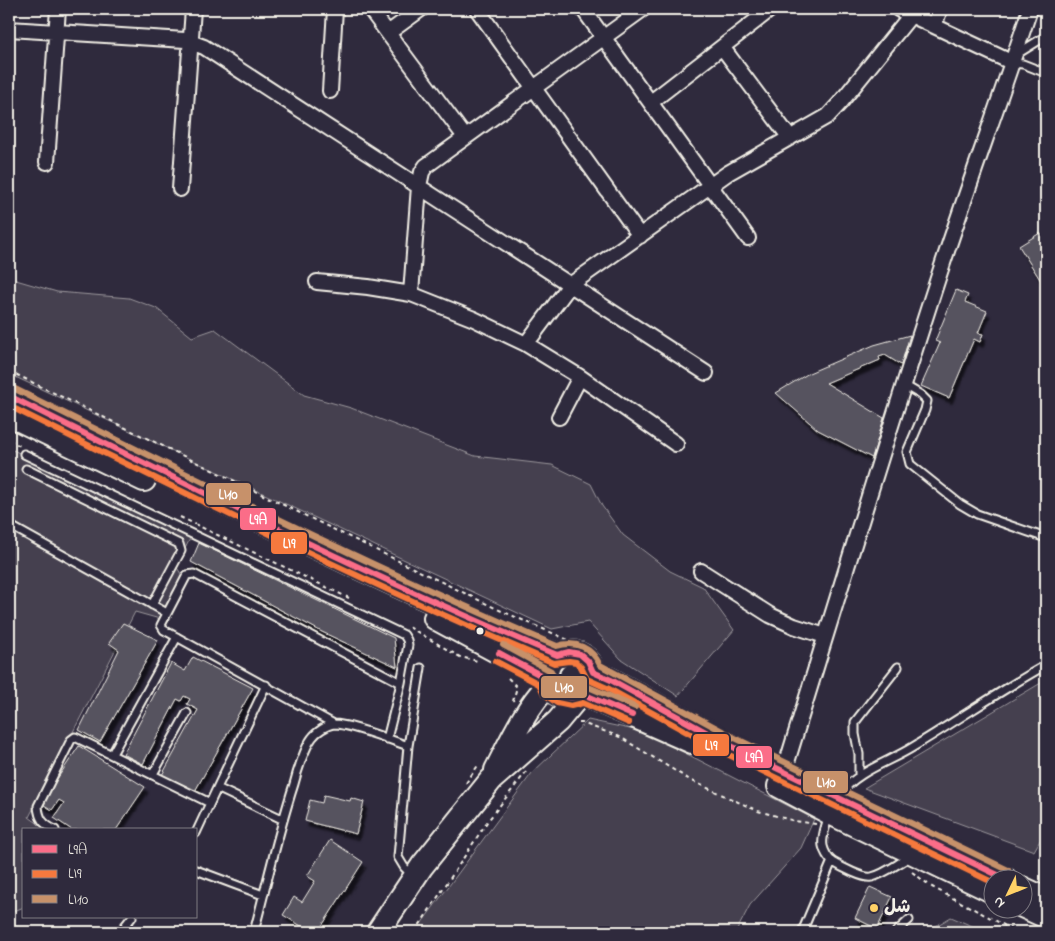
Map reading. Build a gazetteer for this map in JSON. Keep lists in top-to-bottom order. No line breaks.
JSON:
{"places":["شل"],"lines":["transit line LI10","transit line L9A","transit line LI9"],"legend":["L9A","LI9","LI10"],"north":"bottom left"}
